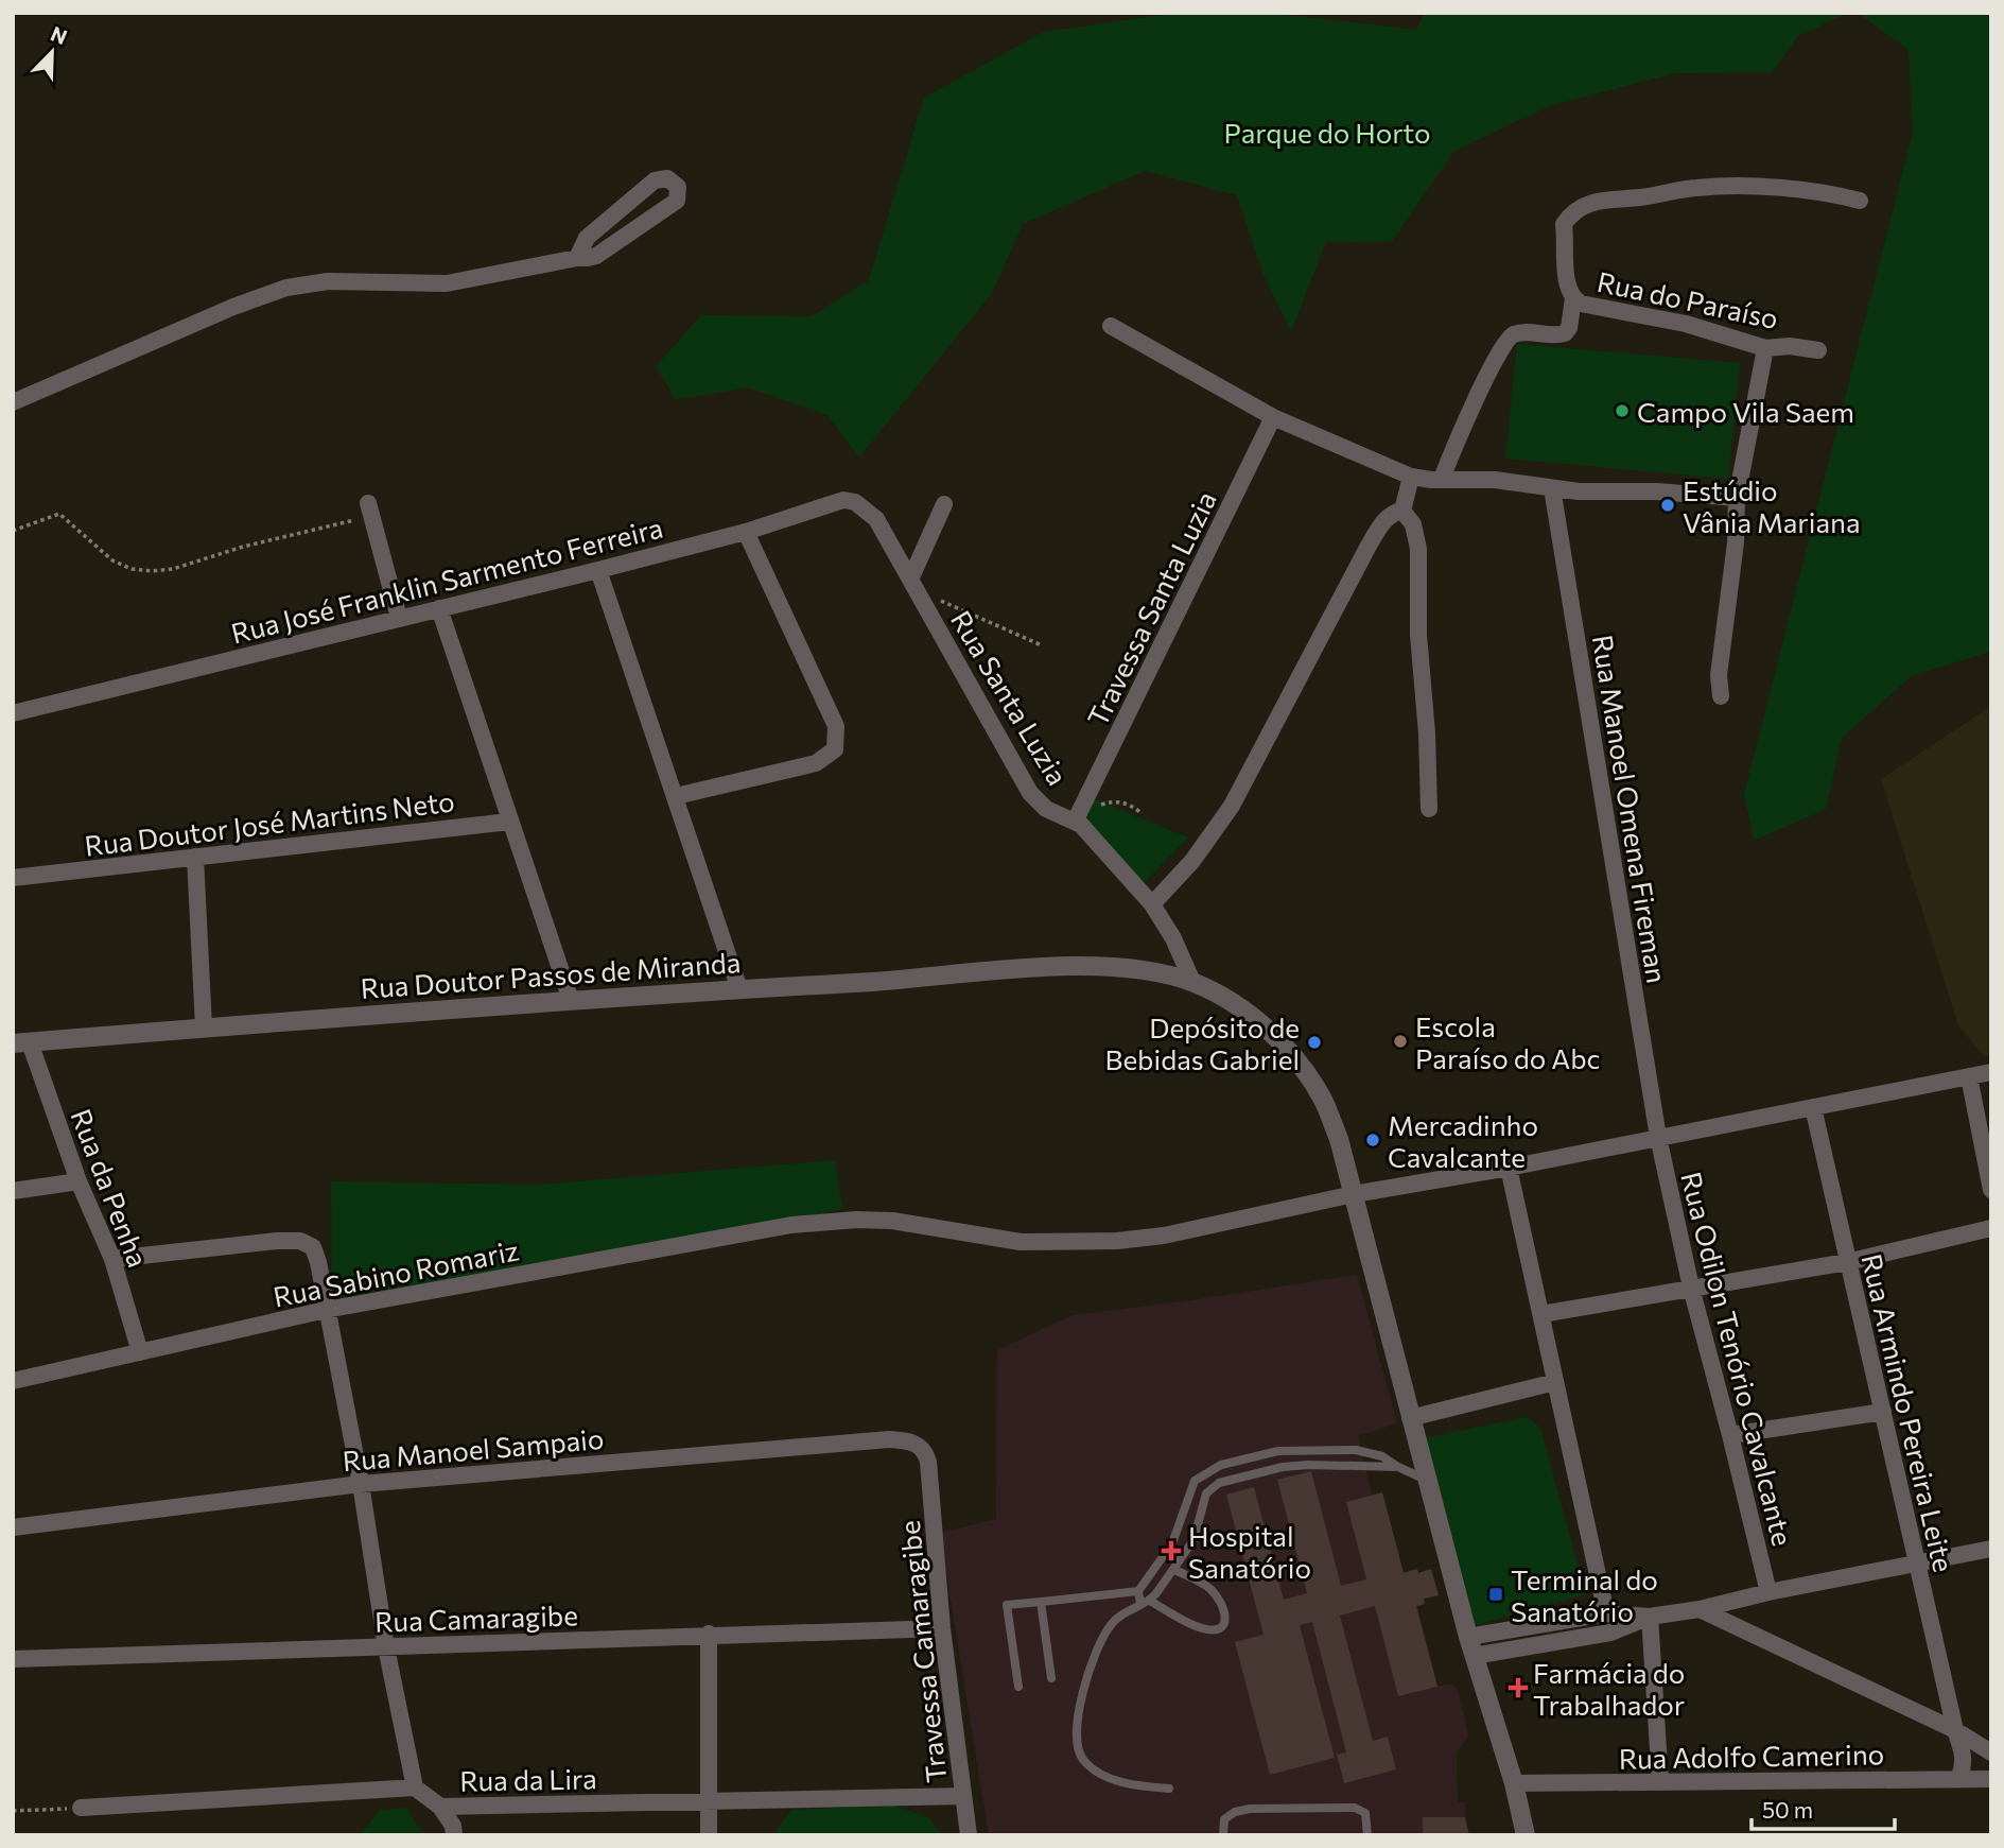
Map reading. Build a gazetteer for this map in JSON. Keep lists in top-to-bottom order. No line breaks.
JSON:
{"streets":{"street":["Rua do Paraíso","Rua José Franklin Sarmento Ferreira","Travessa Santa Luzia","Rua Santa Luzia","Rua Manoel Omena Fireman","Rua Doutor José Martins Neto","Rua Doutor Passos de Miranda","Rua da Penha","Rua Sabino Romariz","Rua Odilon Tenório Cavalcante","Rua Armindo Pereira Leite","Rua Manoel Sampaio","Rua Camaragibe","Travessa Camaragibe","Rua Adolfo Camerino","Rua da Lira"]},"crossings":[["Rua José Franklin Sarmento Ferreira","Rua Santa Luzia"],["Travessa Santa Luzia","Rua Santa Luzia"],["Rua Santa Luzia","Rua Doutor Passos de Miranda"],["Rua Manoel Omena Fireman","Rua Sabino Romariz"],["Rua Manoel Omena Fireman","Rua Odilon Tenório Cavalcante"],["Rua Doutor Passos de Miranda","Rua da Penha"],["Rua Doutor Passos de Miranda","Rua Sabino Romariz"],["Rua Doutor Passos de Miranda","Rua Adolfo Camerino"],["Rua da Penha","Rua Sabino Romariz"],["Rua Sabino Romariz","Rua Odilon Tenório Cavalcante"],["Rua Sabino Romariz","Rua Armindo Pereira Leite"],["Rua Armindo Pereira Leite","Rua Adolfo Camerino"],["Rua Manoel Sampaio","Travessa Camaragibe"],["Rua Camaragibe","Travessa Camaragibe"],["Travessa Camaragibe","Rua da Lira"]],"parks":["Parque do Horto"],"places":{"other":["Campo Vila Saem","Estúdio Vânia Mariana","Escola Paraíso do Abc","Depósito de Bebidas Gabriel","Mercadinho Cavalcante"],"health":["Hospital Sanatório","Farmácia do Trabalhador"],"transit":["Terminal do Sanatório"]},"scale_bar":"50 m","north":"top right"}
